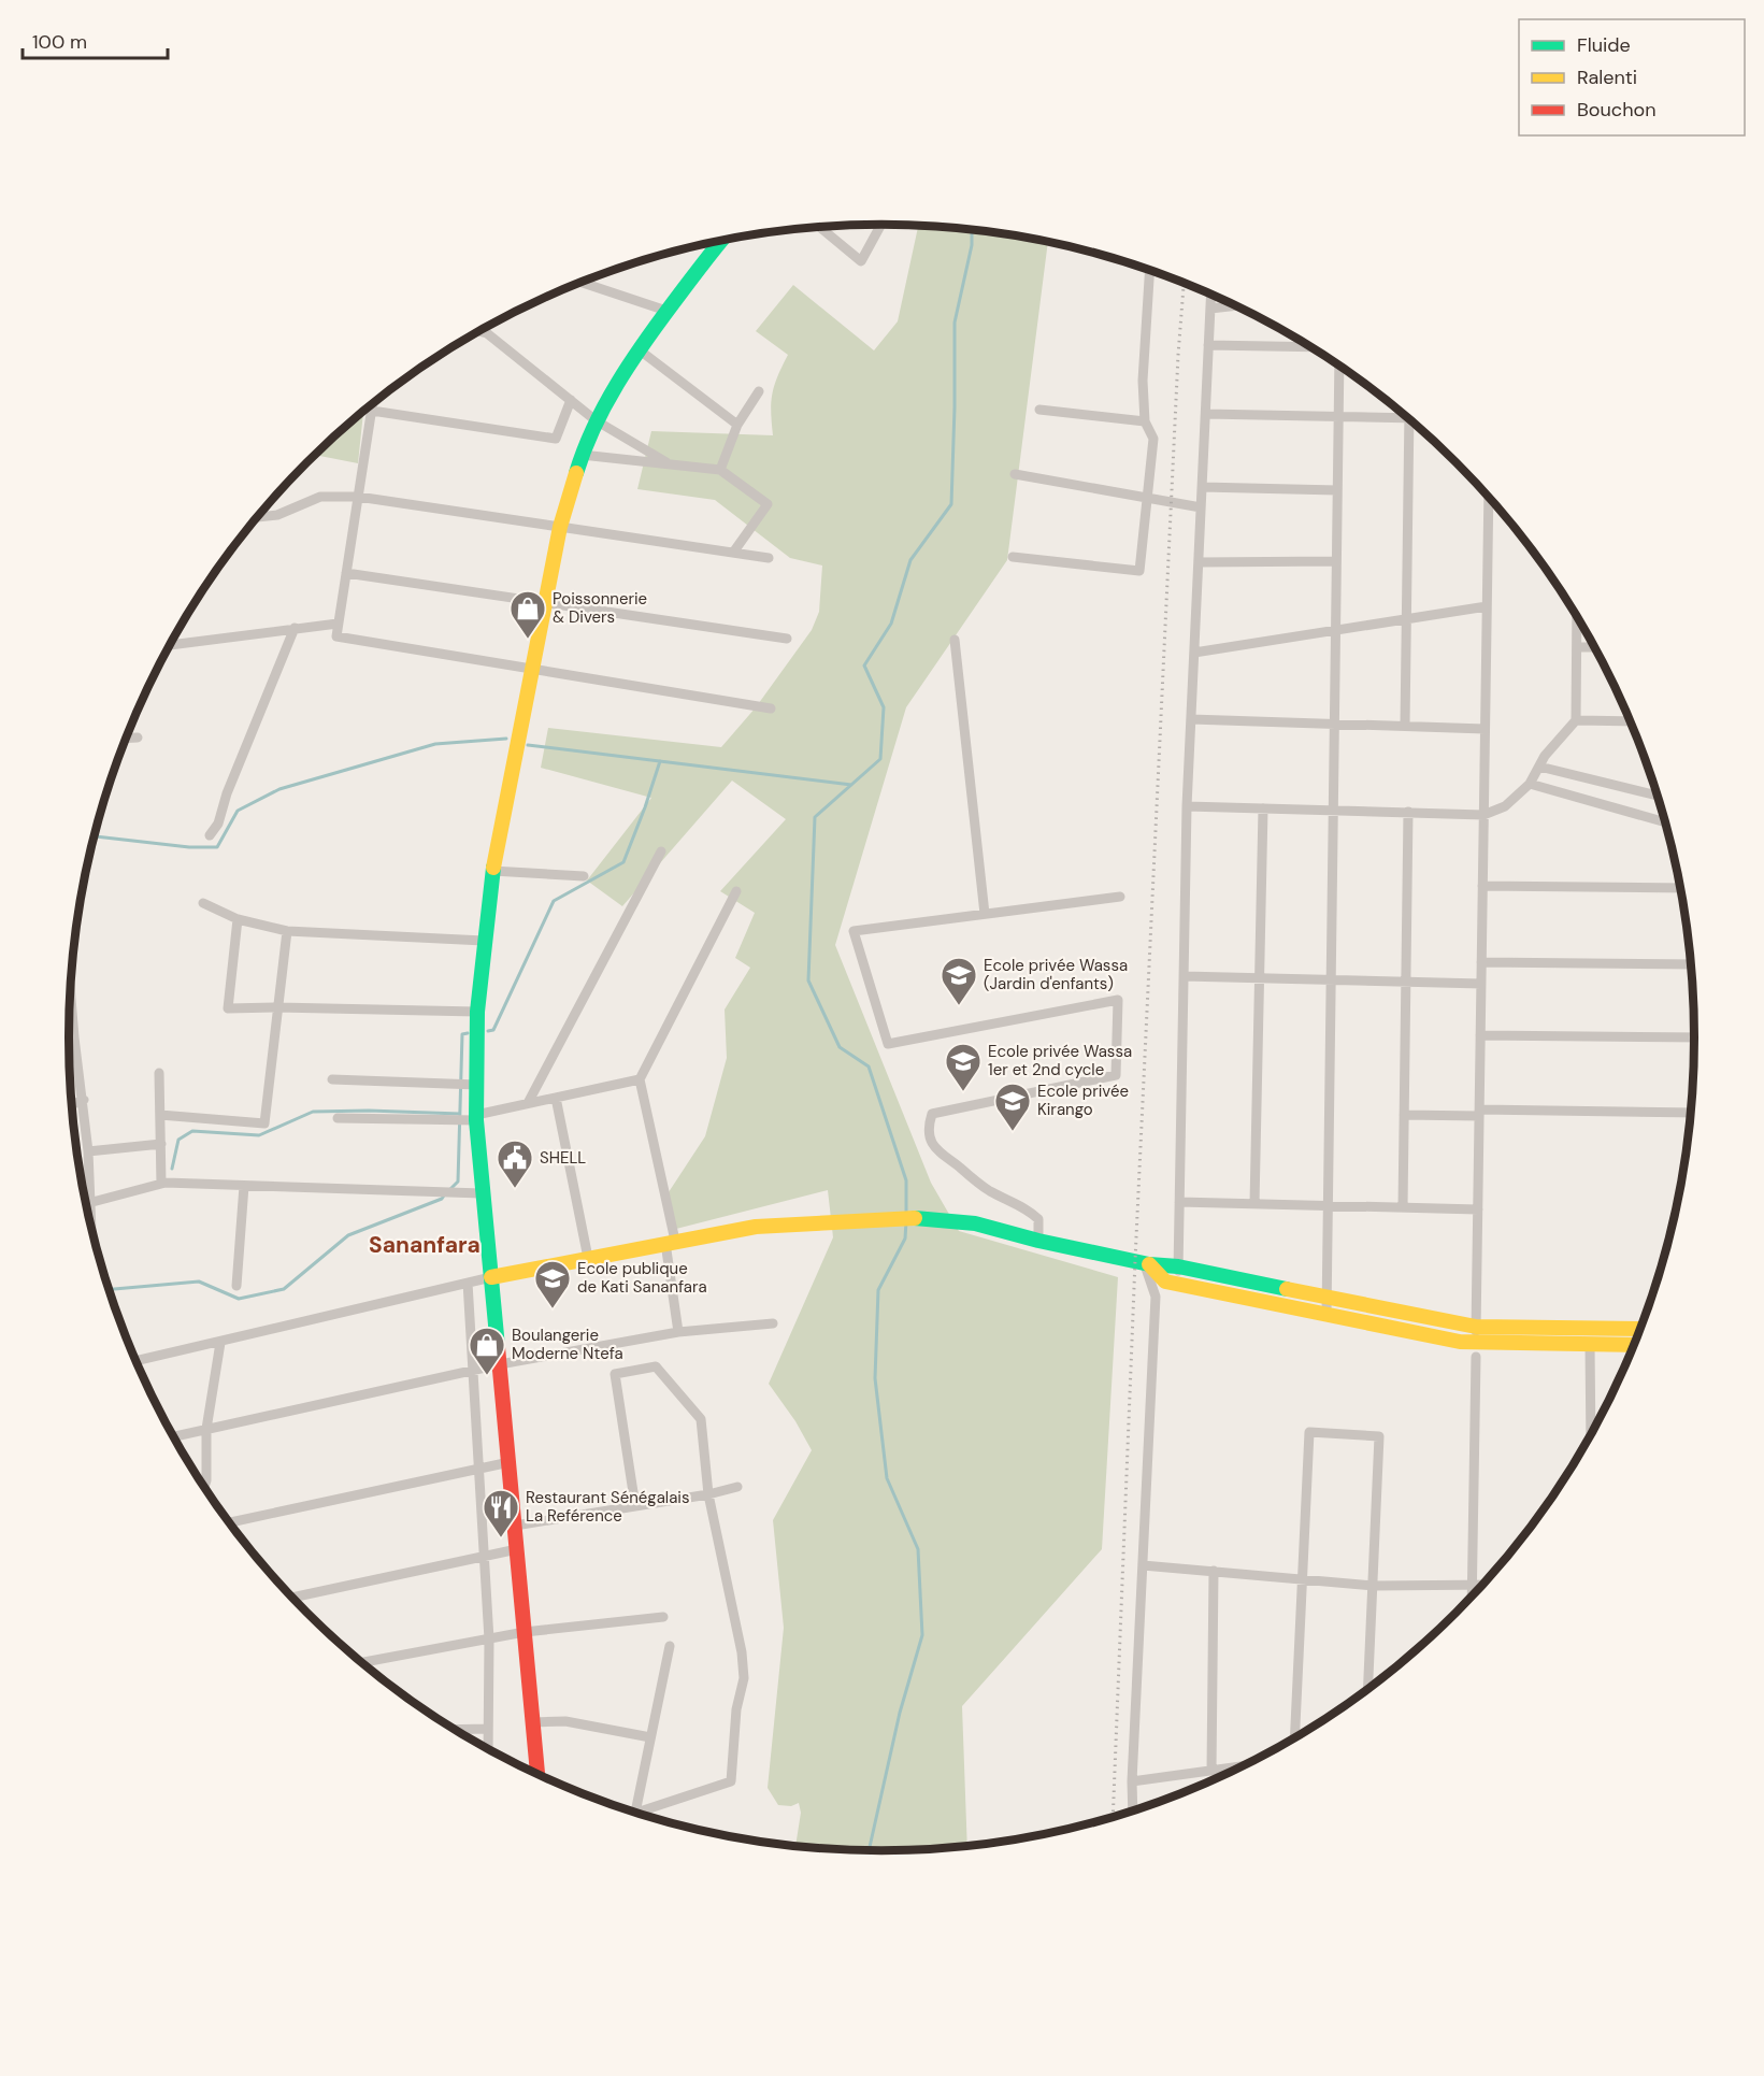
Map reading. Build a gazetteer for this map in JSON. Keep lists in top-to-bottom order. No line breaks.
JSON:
{"districts":["Sananfara"],"places":{"shop":["Poissonnerie & Divers","Boulangerie Moderne Ntefa"],"school or university":["Ecole privée Wassa (Jardin d'enfants)","Ecole privée Wassa 1er et 2nd cycle","Ecole privée Kirango","Ecole publique de Kati Sananfara"],"public building":["SHELL"],"restaurant":["Restaurant Sénégalais La Reférence"]},"legend":["Fluide","Ralenti","Bouchon"],"scale_bar":"100 m"}
